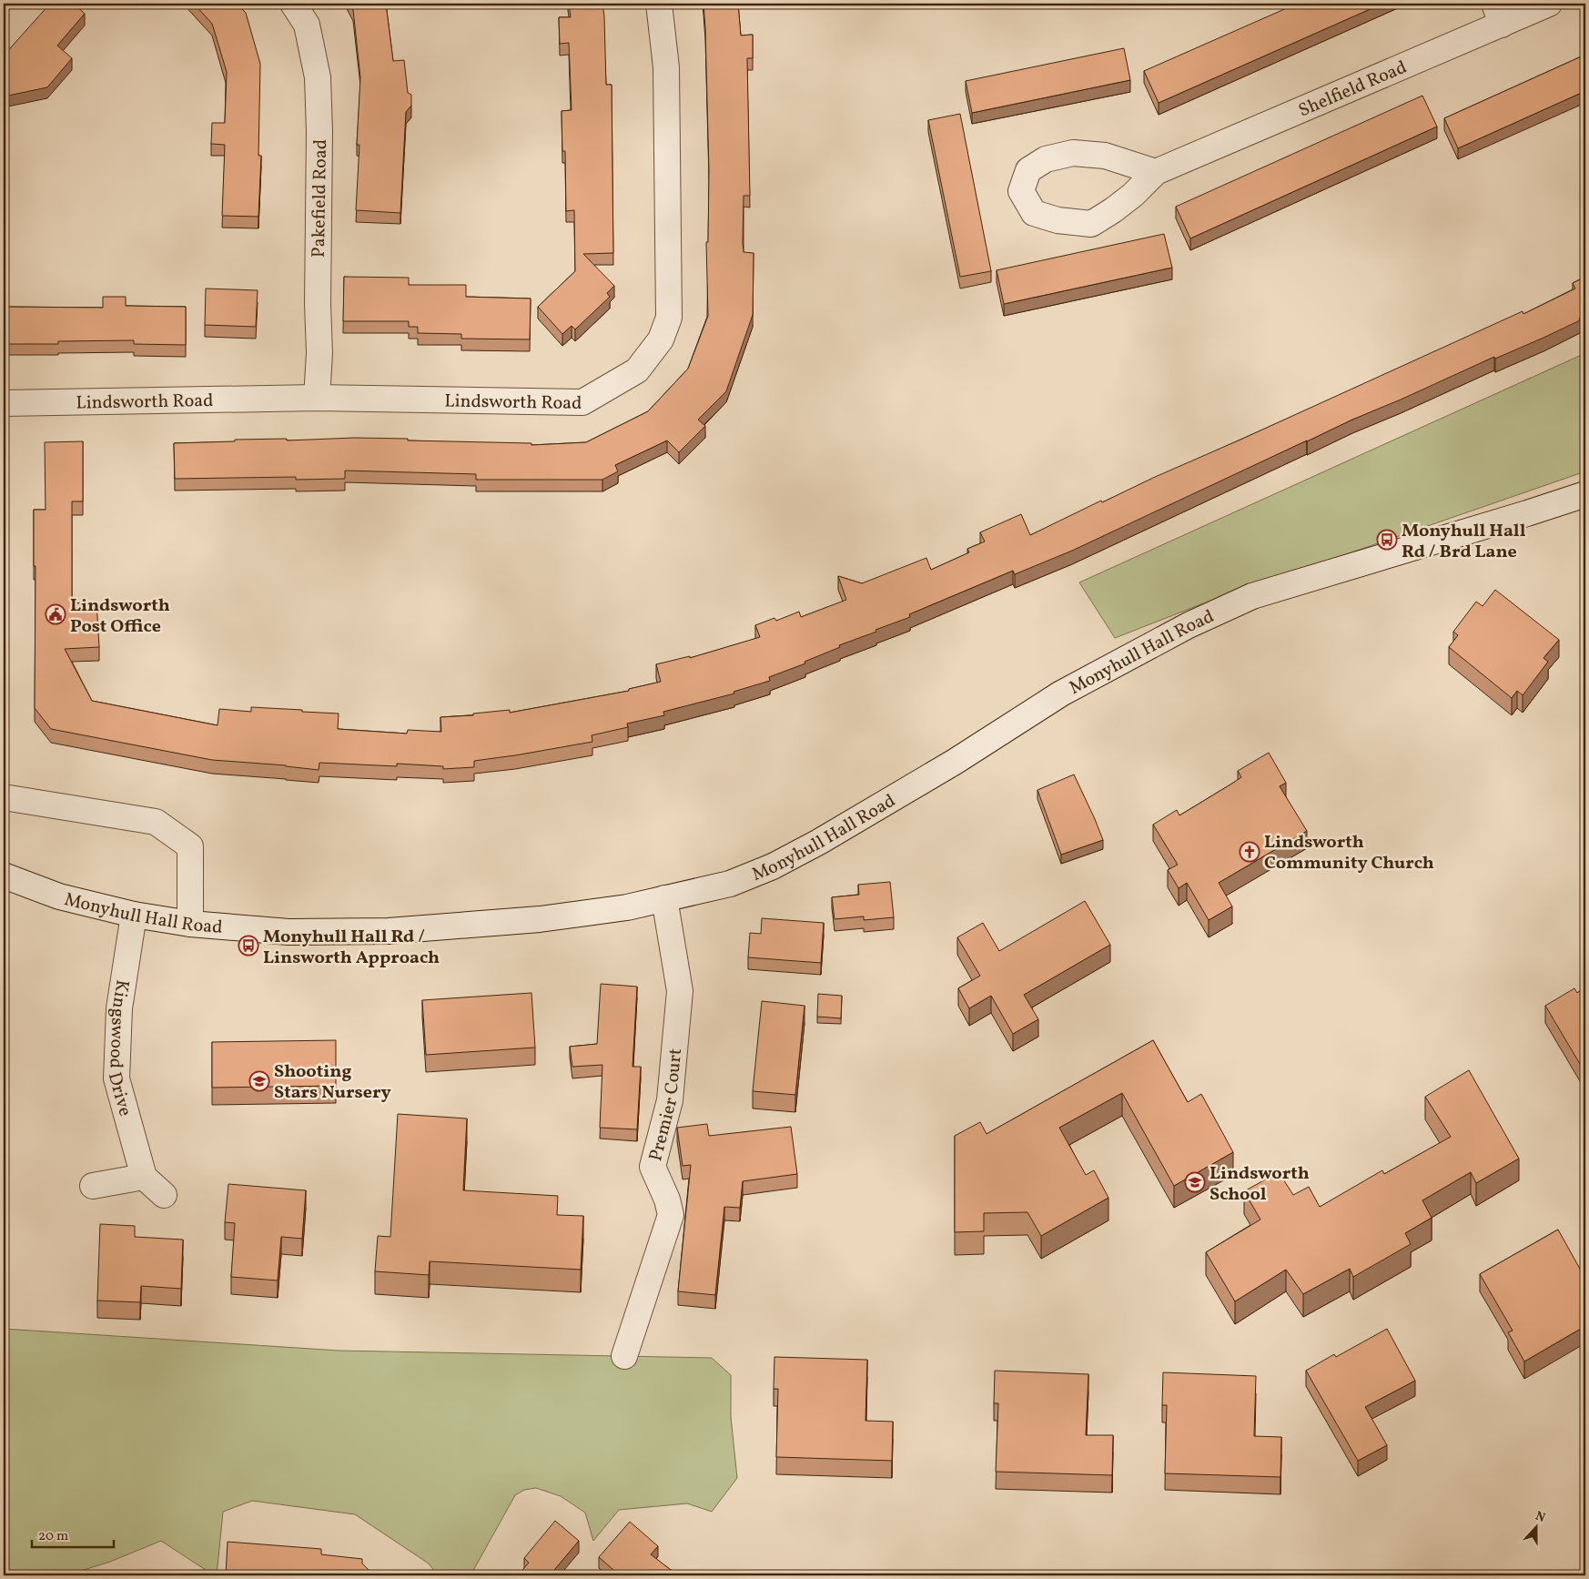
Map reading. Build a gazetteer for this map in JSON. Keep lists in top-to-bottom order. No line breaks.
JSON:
{"streets":{"street":["Shelfield Road","Pakefield Road","Lindsworth Road","Monyhull Hall Road","Kingswood Drive","Premier Court"]},"crossings":[["Pakefield Road","Lindsworth Road"],["Monyhull Hall Road","Kingswood Drive"],["Monyhull Hall Road","Premier Court"]],"places":{"bus stop":["Monyhull Hall Rd / Brd Lane","Monyhull Hall Rd / Linsworth Approach"],"public building":["Lindsworth Post Office"],"church":["Lindsworth Community Church"],"school or university":["Shooting Stars Nursery","Lindsworth School"]},"scale_bar":"20 m","north":"top"}
